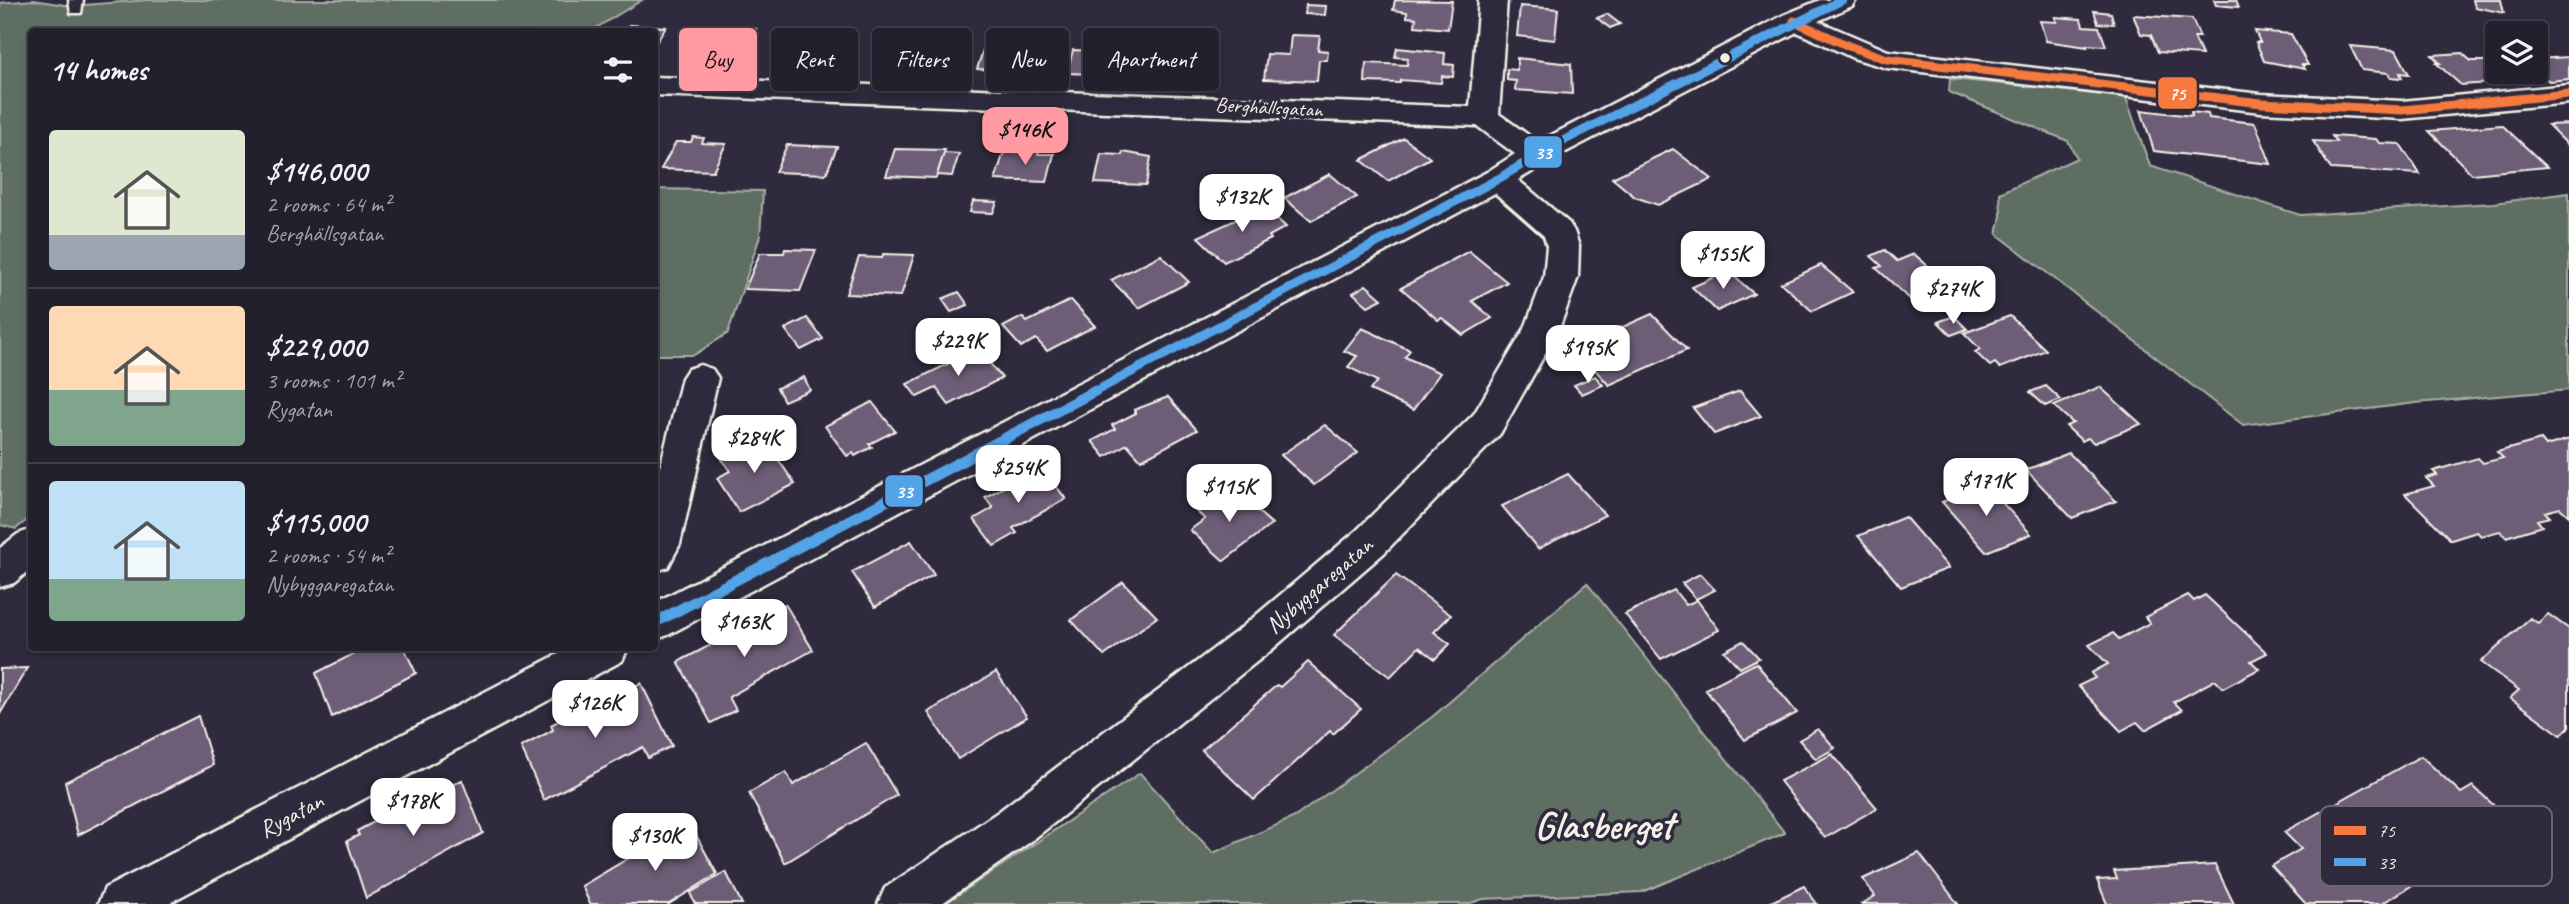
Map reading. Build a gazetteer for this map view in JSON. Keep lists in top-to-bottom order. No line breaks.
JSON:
{"streets":{"street":["Berghällsgatan","Nybyggaregatan","Rygatan"]},"districts":["Glasberget"],"lines":["transit line 33","transit line 75"],"legend":["75","33"],"page":{"chip":["Buy","Rent","Filters","New","Apartment"],"heading":"14 homes","price":["$146K","$132K","$155K","$274K","$229K","$195K","$284K","$254K","$171K","$115K","$163K","$126K","$178K","$130K"],"list":[{"name":"$146,000","note":"2 rooms · 64 m² · Berghällsgatan"},{"name":"$229,000","note":"3 rooms · 101 m² · Rygatan"},{"name":"$115,000","note":"2 rooms · 54 m² · Nybyggaregatan"}]}}
